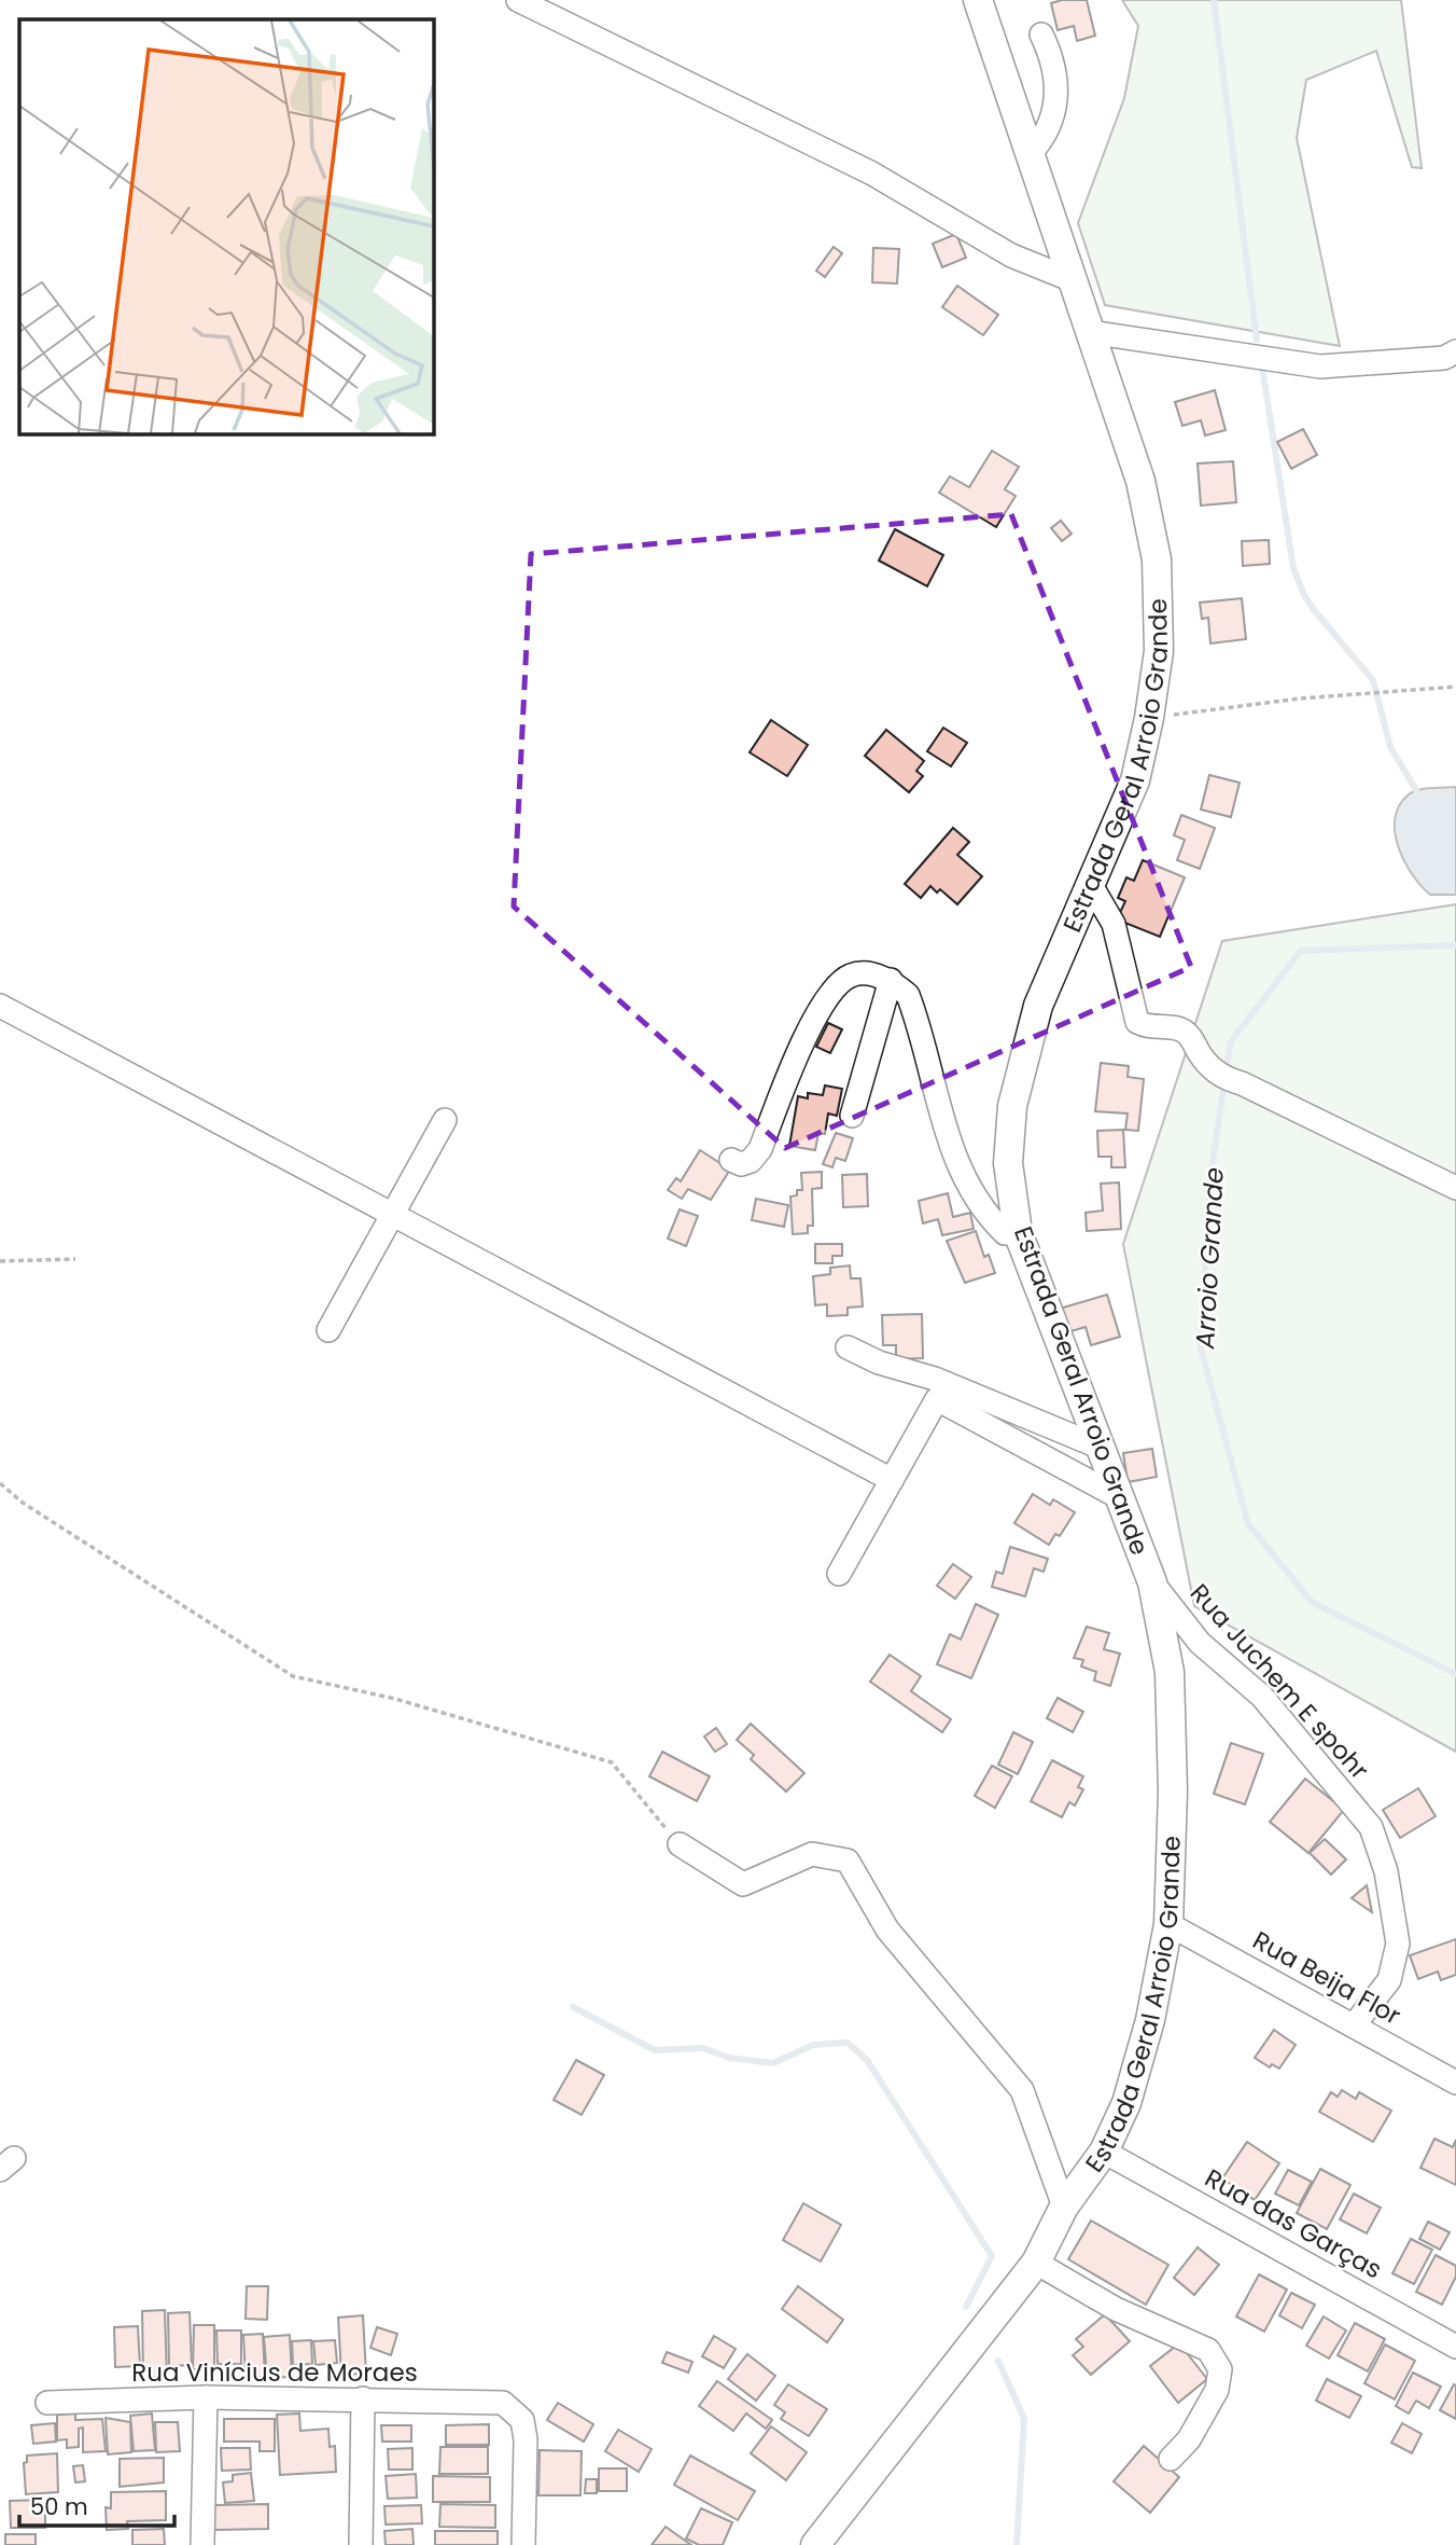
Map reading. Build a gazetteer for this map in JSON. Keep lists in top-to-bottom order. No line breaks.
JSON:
{"streets":{"main road":["Estrada Geral Arroio Grande"],"street":["Rua Juchem E spohr","Rua Beija Flor","Rua das Garças","Rua Vinícius de Moraes"]},"crossings":[["Estrada Geral Arroio Grande","Rua Juchem E spohr"],["Estrada Geral Arroio Grande","Rua Beija Flor"],["Estrada Geral Arroio Grande","Rua das Garças"],["Rua Juchem E spohr","Rua Beija Flor"]],"water":["Arroio Grande"],"scale_bar":"50 m"}
